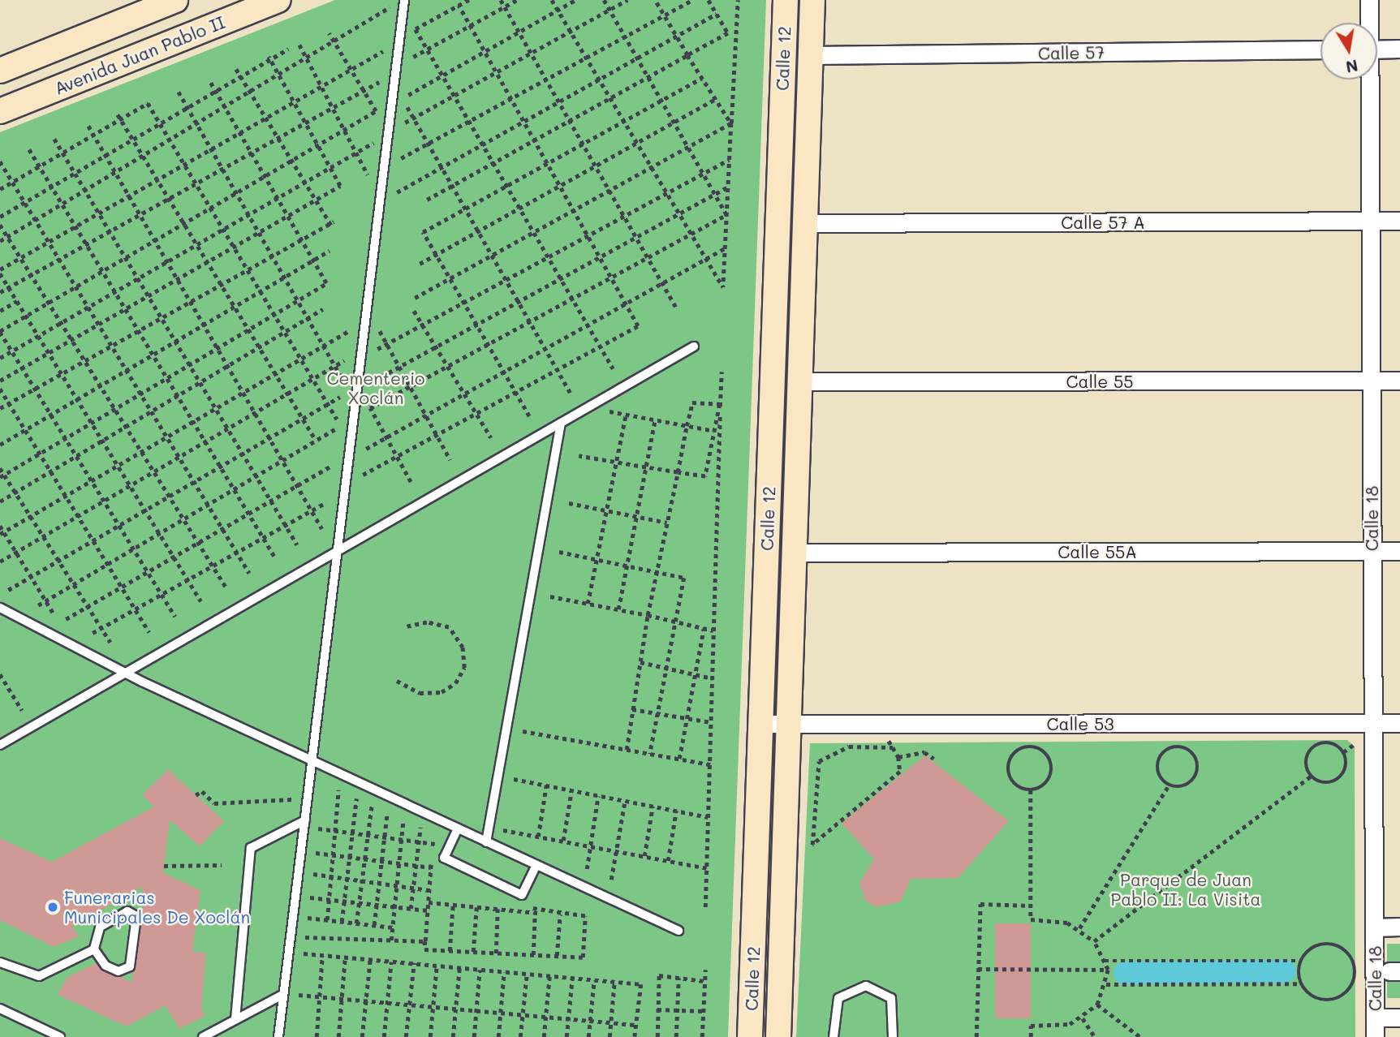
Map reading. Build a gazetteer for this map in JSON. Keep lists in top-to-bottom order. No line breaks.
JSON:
{"streets":{"street":["Calle 57","Avenida Juan Pablo II","Calle 12","Calle 57 A","Calle 55","Calle 18","Calle 55A","Calle 53"]},"crossings":[["Calle 57","Calle 12"],["Calle 12","Calle 57 A"],["Calle 12","Calle 55"],["Calle 12","Calle 55A"],["Calle 12","Calle 53"],["Calle 57 A","Calle 18"],["Calle 55","Calle 18"],["Calle 18","Calle 55A"],["Calle 18","Calle 53"]],"parks":["Cementerio Xoclán","Parque de Juan Pablo II: La Visita"],"places":["Funerarias Municipales De Xoclán"],"north":"bottom"}
